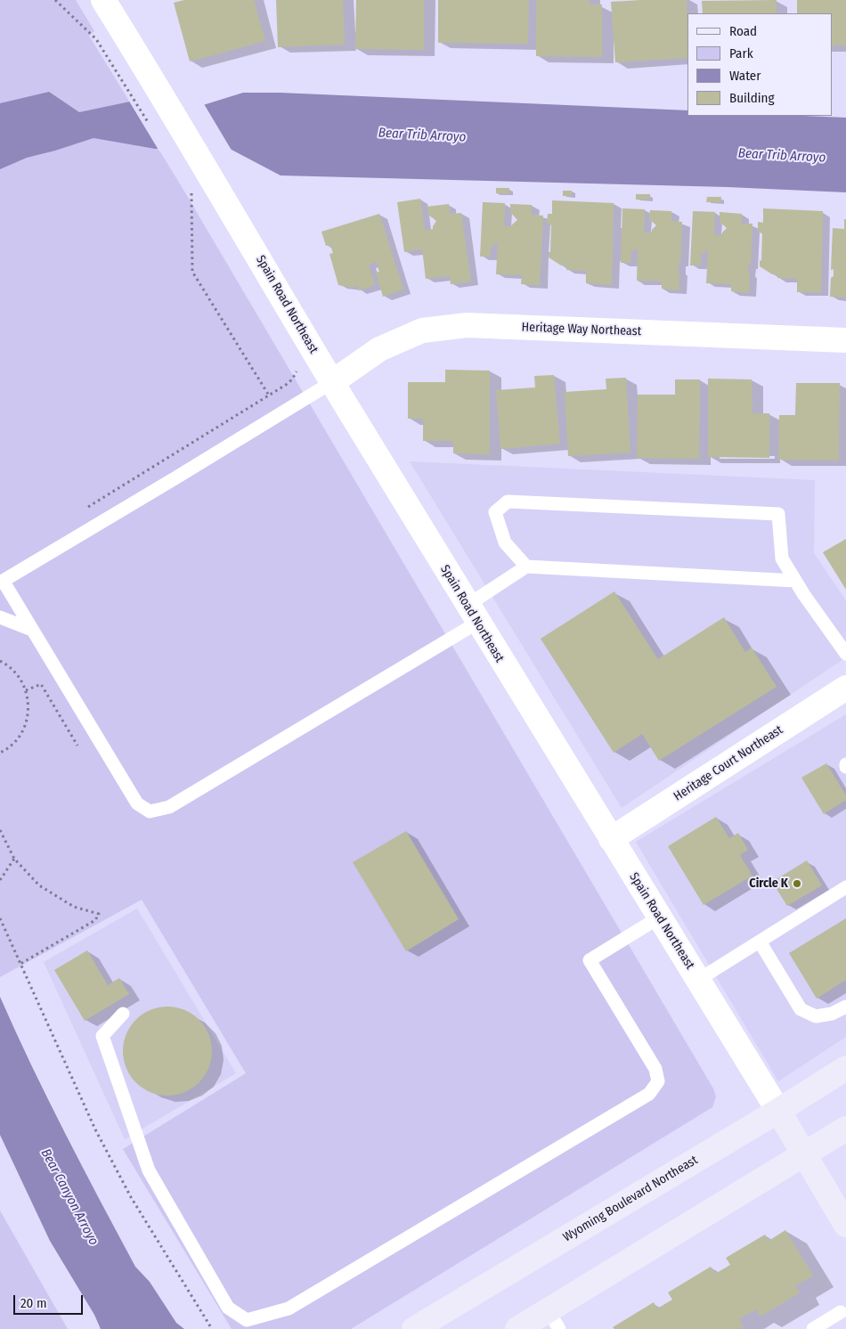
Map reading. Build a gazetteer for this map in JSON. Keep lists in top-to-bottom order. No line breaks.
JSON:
{"streets":{"main road":["Spain Road Northeast","Wyoming Boulevard Northeast"],"street":["Heritage Way Northeast","Heritage Court Northeast"]},"crossings":[["Spain Road Northeast","Heritage Way Northeast"],["Spain Road Northeast","Heritage Court Northeast"],["Spain Road Northeast","Wyoming Boulevard Northeast"]],"water":["Bear Trib Arroyo","Bear Canyon Arroyo"],"places":["Circle K"],"legend":["Road","Park","Water","Building"],"scale_bar":"20 m"}
